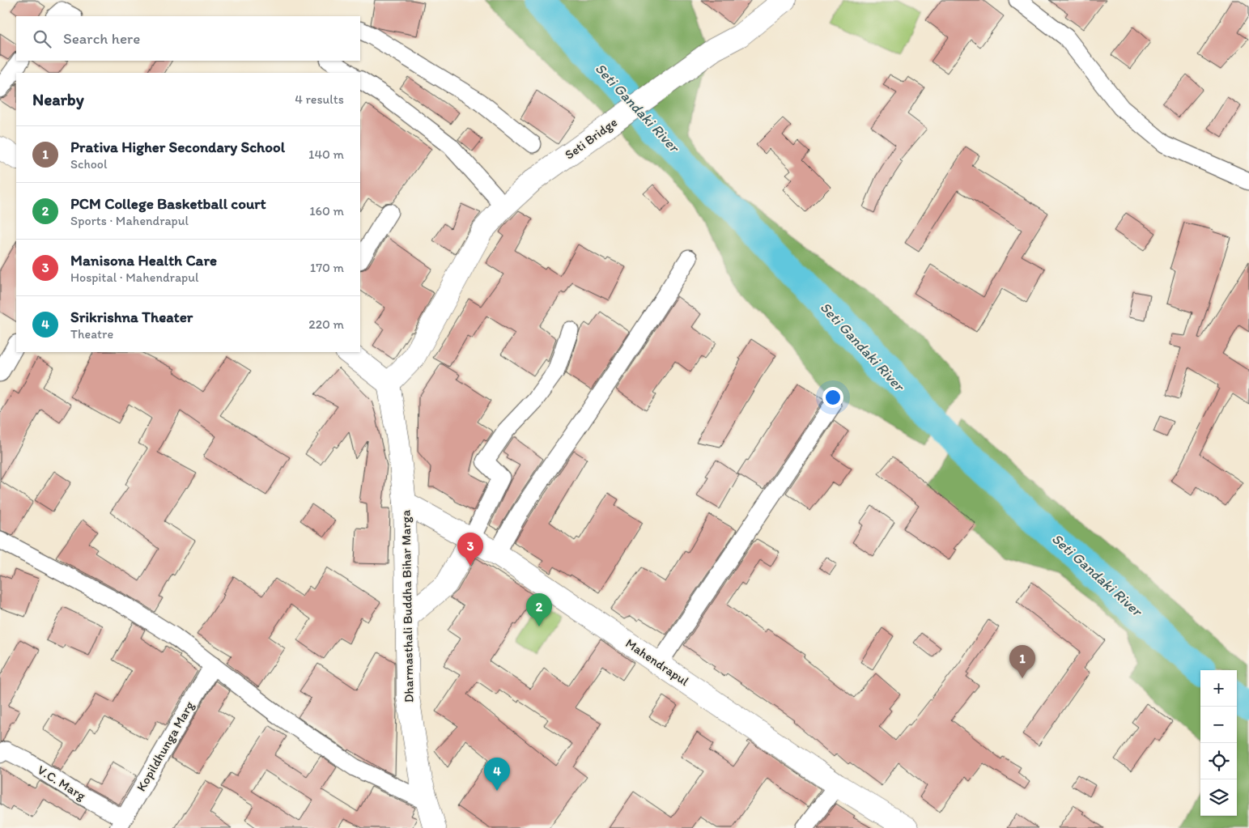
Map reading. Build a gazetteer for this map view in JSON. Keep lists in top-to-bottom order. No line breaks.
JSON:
{"streets":{"main road":["Seti Bridge","Dharmasthali Buddha Bihar Marga","Mahendrapul"],"street":["Kopildhunga Marg","V.C. Marg"]},"crossings":[["Seti Bridge","Dharmasthali Buddha Bihar Marga"],["Dharmasthali Buddha Bihar Marga","Mahendrapul"],["Kopildhunga Marg","V.C. Marg"]],"water":["Seti Gandaki River"],"page":{"search":"Search here","heading":["Nearby","4 results"],"list":[{"mark":"1","name":"Prativa Higher Secondary School","note":"School","value":"140 m"},{"mark":"2","name":"PCM College Basketball court","note":"Sports · Mahendrapul","value":"160 m"},{"mark":"3","name":"Manisona Health Care","note":"Hospital · Mahendrapul","value":"170 m"},{"mark":"4","name":"Srikrishna Theater","note":"Theatre","value":"220 m"}],"pins":["3","2","1","4"],"map_buttons":["+","−"]}}
